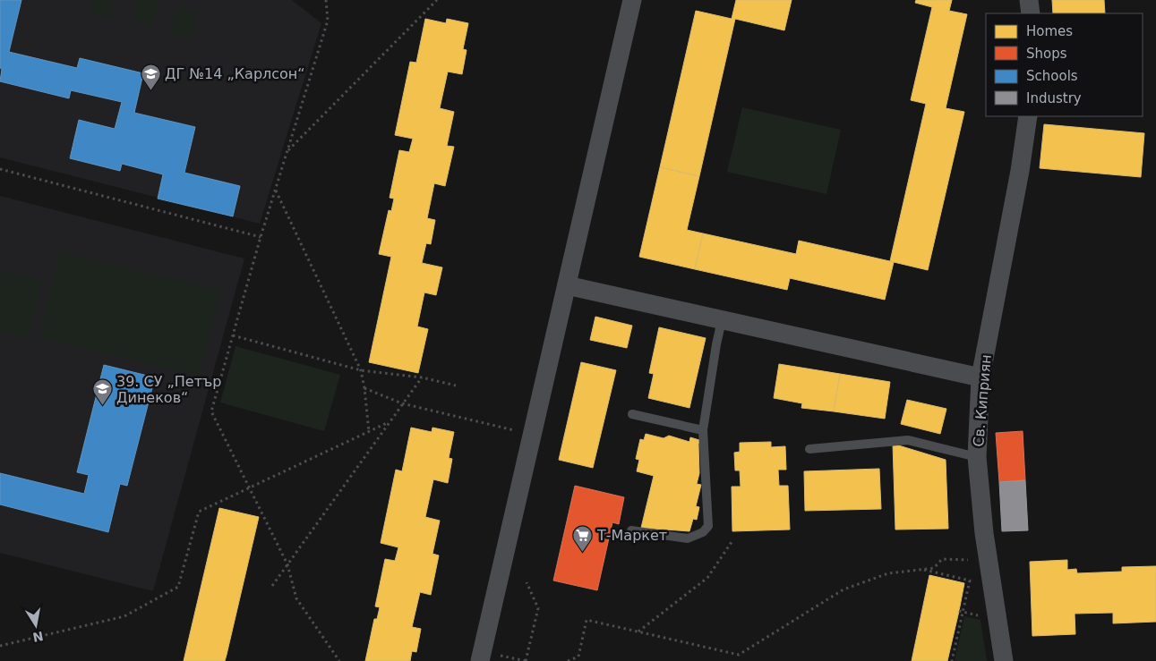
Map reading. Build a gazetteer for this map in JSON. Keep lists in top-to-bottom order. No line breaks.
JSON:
{"streets":{"street":["Св. Киприян"]},"places":{"school or university":["ДГ №14 „Карлсон“","39. СУ „Петър Динеков“"],"supermarket":["Т-Маркет"]},"legend":["Homes","Shops","Schools","Industry"],"north":"bottom"}
